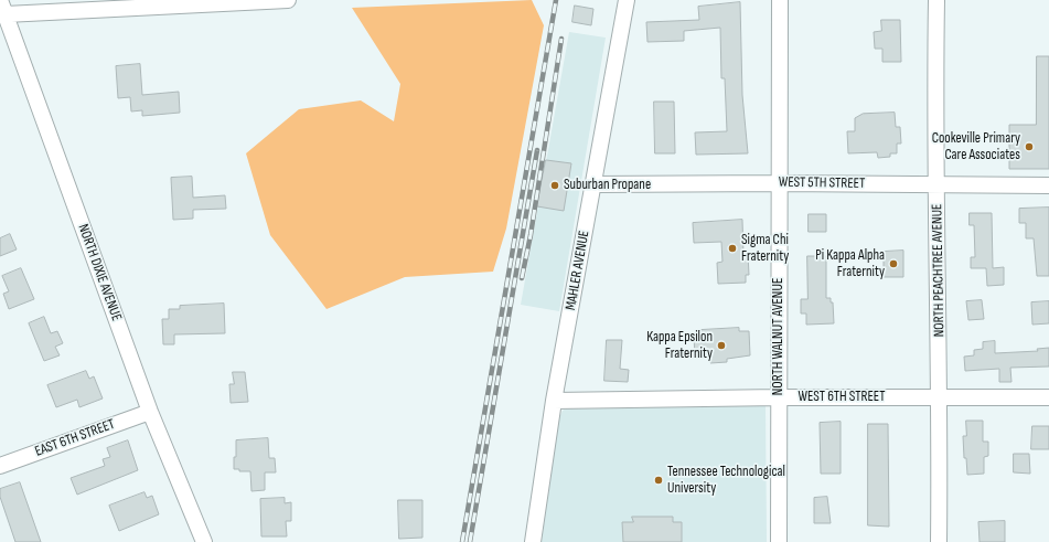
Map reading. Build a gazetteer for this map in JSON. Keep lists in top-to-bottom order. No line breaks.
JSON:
{"streets":{"street":["WEST 5TH STREET","MAHLER AVENUE","NORTH PEACHTREE AVENUE","NORTH DIXIE AVENUE","NORTH WALNUT AVENUE","WEST 6TH STREET","EAST 6TH STREET"]},"crossings":[["WEST 5TH STREET","MAHLER AVENUE"],["WEST 5TH STREET","NORTH PEACHTREE AVENUE"],["WEST 5TH STREET","NORTH WALNUT AVENUE"],["MAHLER AVENUE","WEST 6TH STREET"],["NORTH PEACHTREE AVENUE","WEST 6TH STREET"],["NORTH DIXIE AVENUE","EAST 6TH STREET"],["NORTH WALNUT AVENUE","WEST 6TH STREET"]],"places":["Cookeville Primary Care Associates","Suburban Propane","Sigma Chi Fraternity","Pi Kappa Alpha Fraternity","Kappa Epsilon Fraternity","Tennessee Technological University"]}
